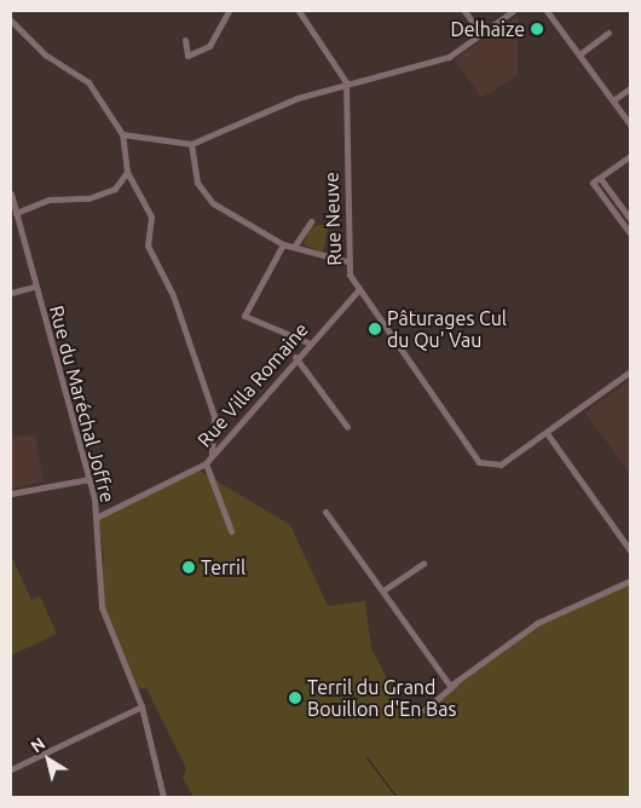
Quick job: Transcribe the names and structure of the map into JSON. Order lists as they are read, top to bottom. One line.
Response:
{"streets":{"street":["Rue Neuve","Rue Villa Romaine","Rue du Maréchal Joffre"]},"crossings":[["Rue Neuve","Rue Villa Romaine"],["Rue Villa Romaine","Rue du Maréchal Joffre"]],"places":["Delhaize","Pâturages Cul du Qu' Vau","Terril","Terril du Grand Bouillon d'En Bas"],"north":"top left"}
